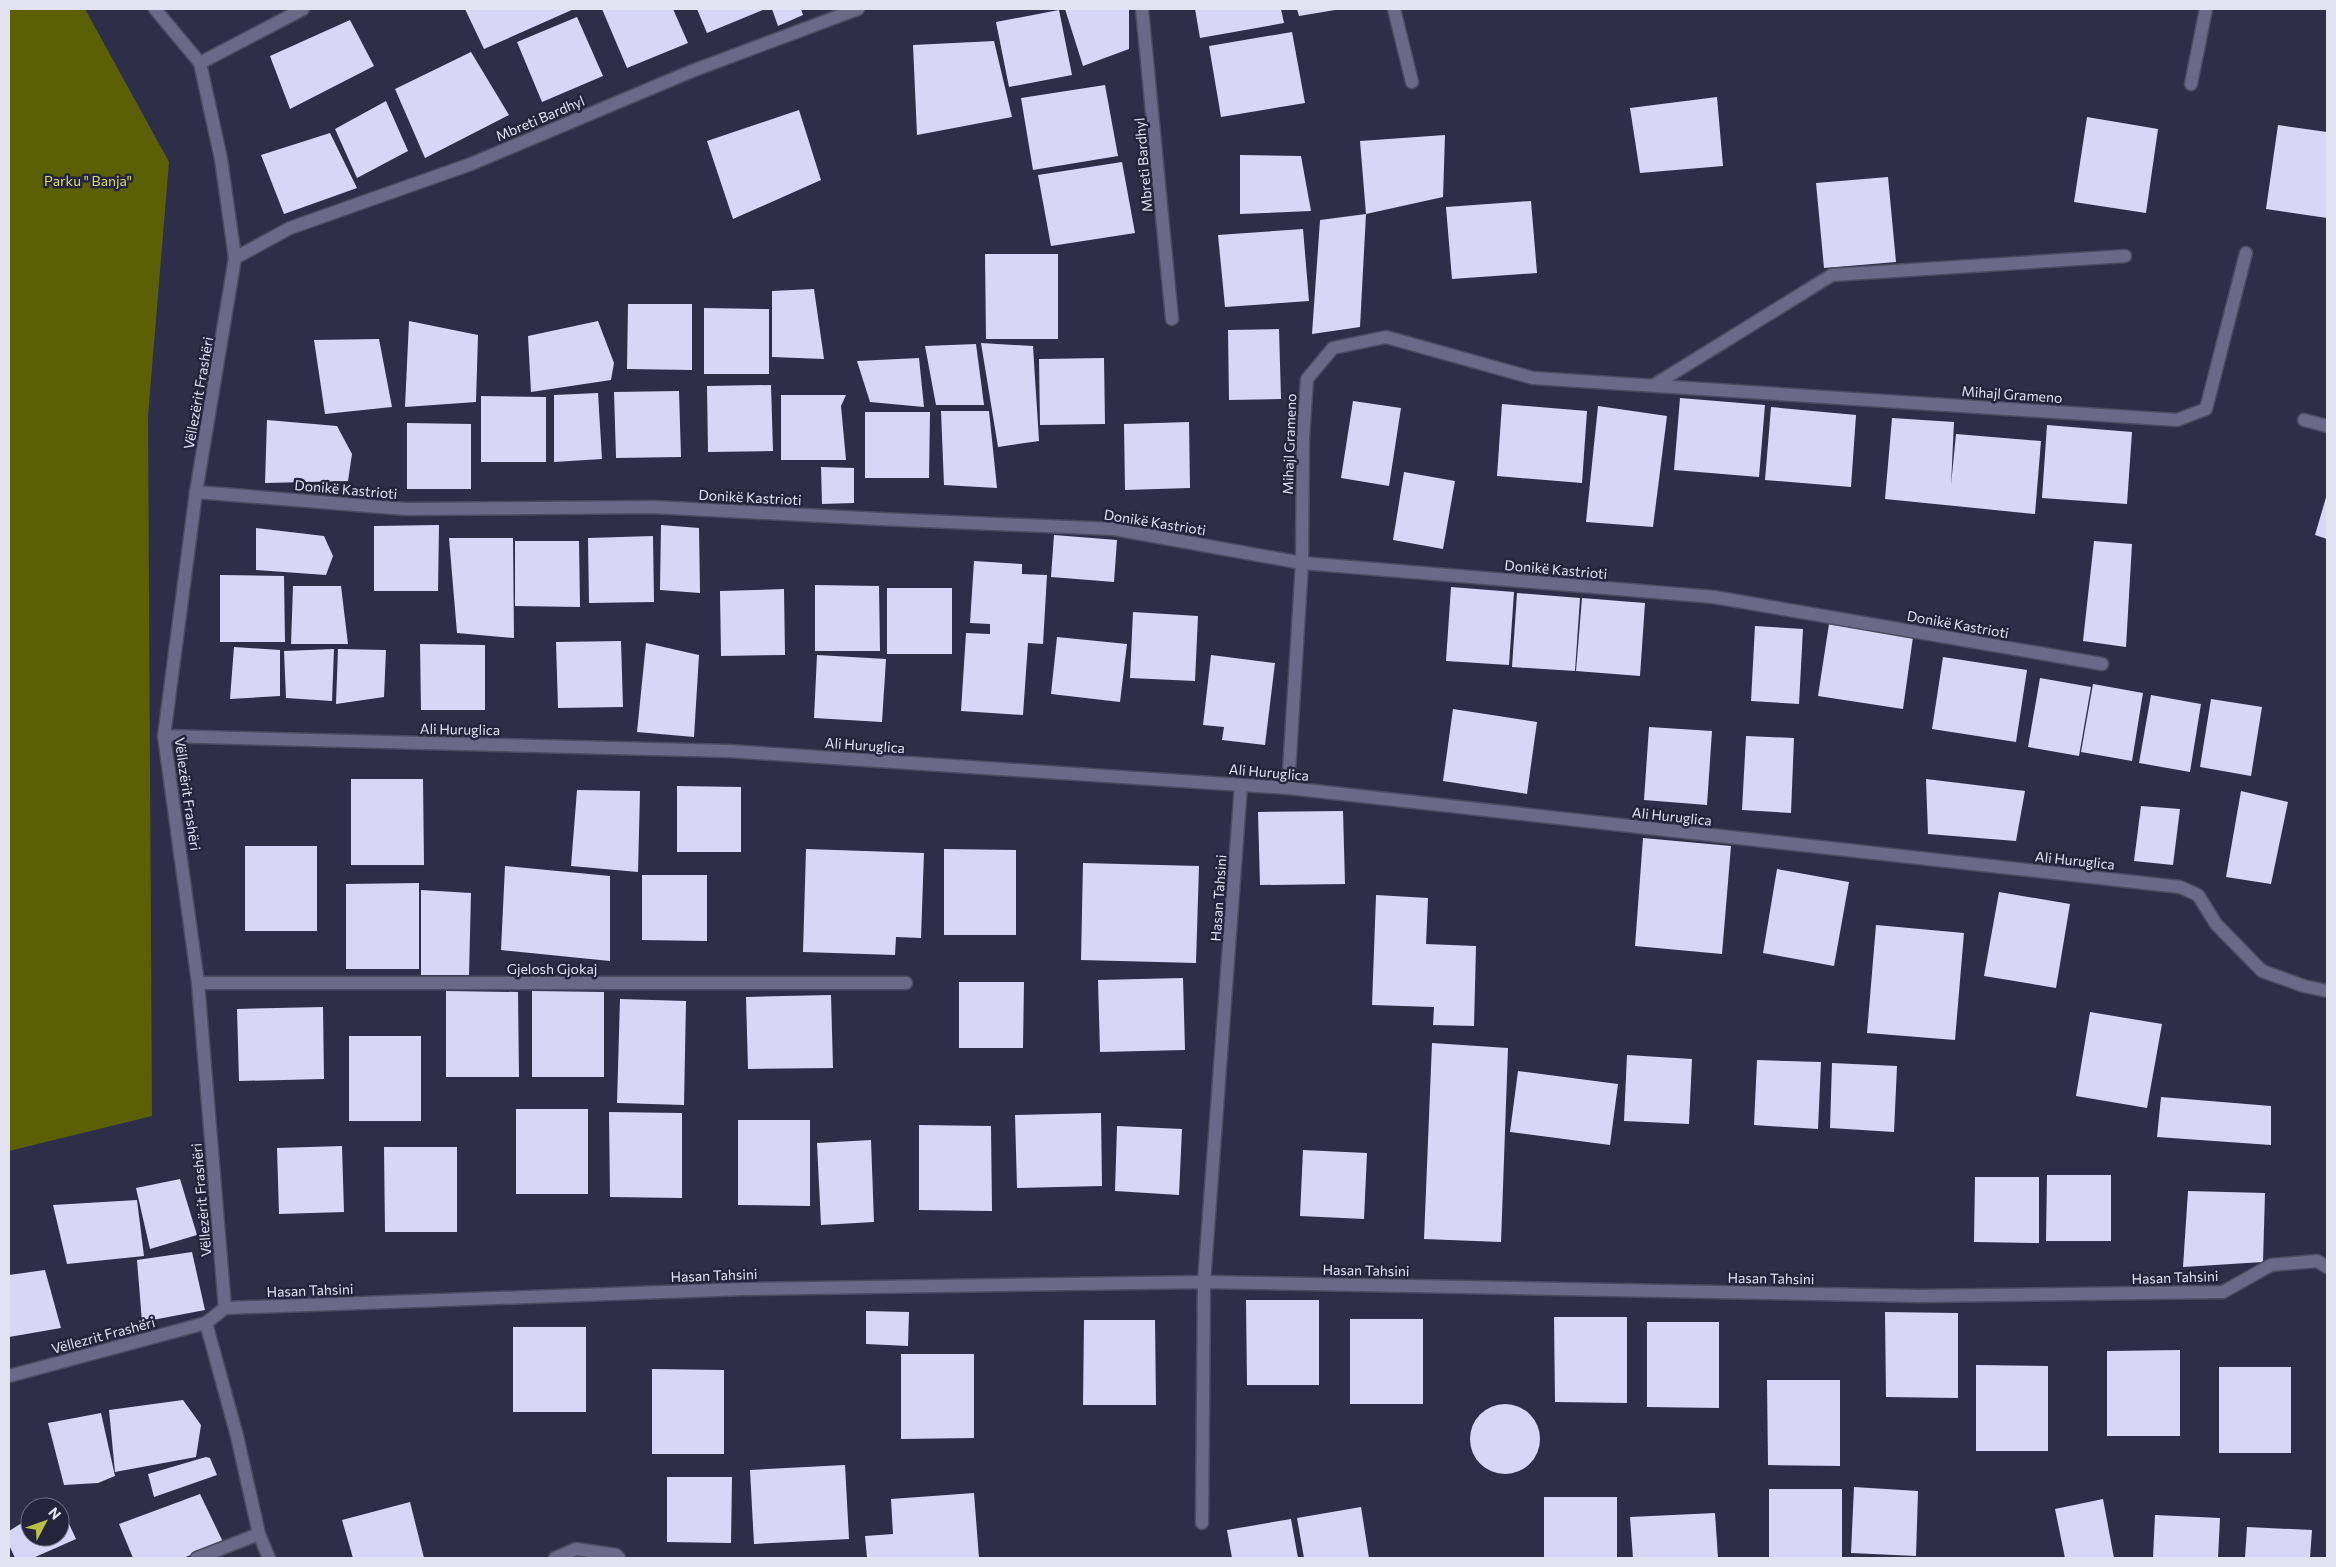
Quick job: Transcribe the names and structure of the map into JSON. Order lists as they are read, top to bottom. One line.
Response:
{"streets":{"street":["Mbreti Bardhyl","Vëllezërit Frashëri","Mihajl Grameno","Donikë Kastrioti","Ali Huruglica","Hasan Tahsini","Gjelosh Gjokaj","Vëllezrit Frashëri"]},"crossings":[["Mbreti Bardhyl","Vëllezërit Frashëri"],["Vëllezërit Frashëri","Donikë Kastrioti"],["Vëllezërit Frashëri","Ali Huruglica"],["Vëllezërit Frashëri","Hasan Tahsini"],["Vëllezërit Frashëri","Gjelosh Gjokaj"],["Mihajl Grameno","Donikë Kastrioti"],["Mihajl Grameno","Ali Huruglica"],["Ali Huruglica","Hasan Tahsini"]],"parks":["Parku \" Banja\""],"north":"top right"}
